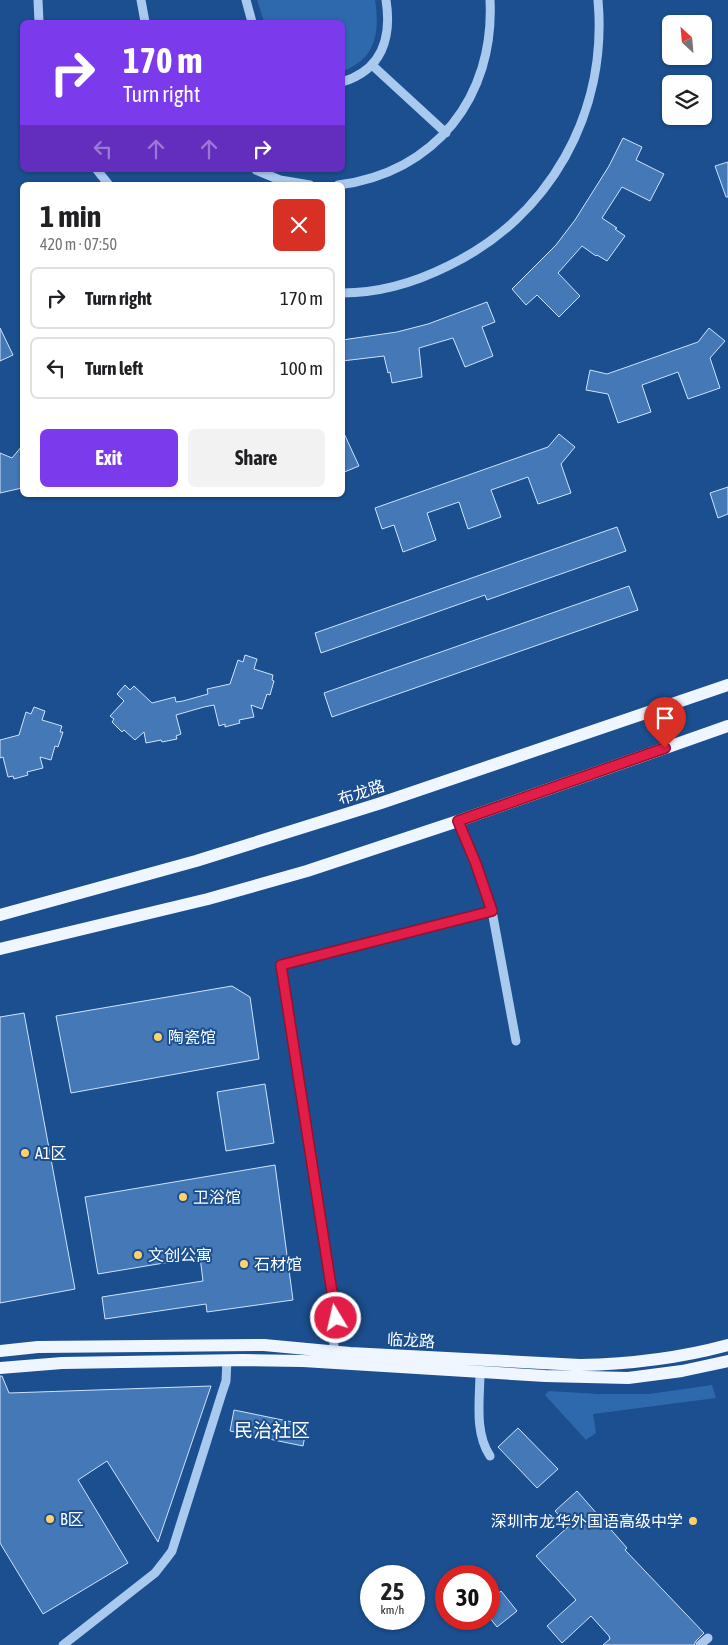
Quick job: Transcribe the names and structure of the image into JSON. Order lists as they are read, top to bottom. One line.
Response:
{"streets":{"main road":["布龙路","临龙路"]},"districts":["民治社区"],"places":["陶瓷馆","A1区","卫浴馆","文创公寓","石材馆","B区","深圳市龙华外国语高级中学"],"north":"top left","page":{"turn":["170 m","Turn right"],"heading":["1 min","420 m · 07:50"],"list":[{"name":"Turn right","value":"170 m"},{"name":"Turn left","value":"100 m"}],"buttons":["Exit","Share"],"speed":"25 km/h","limit":"30"}}
